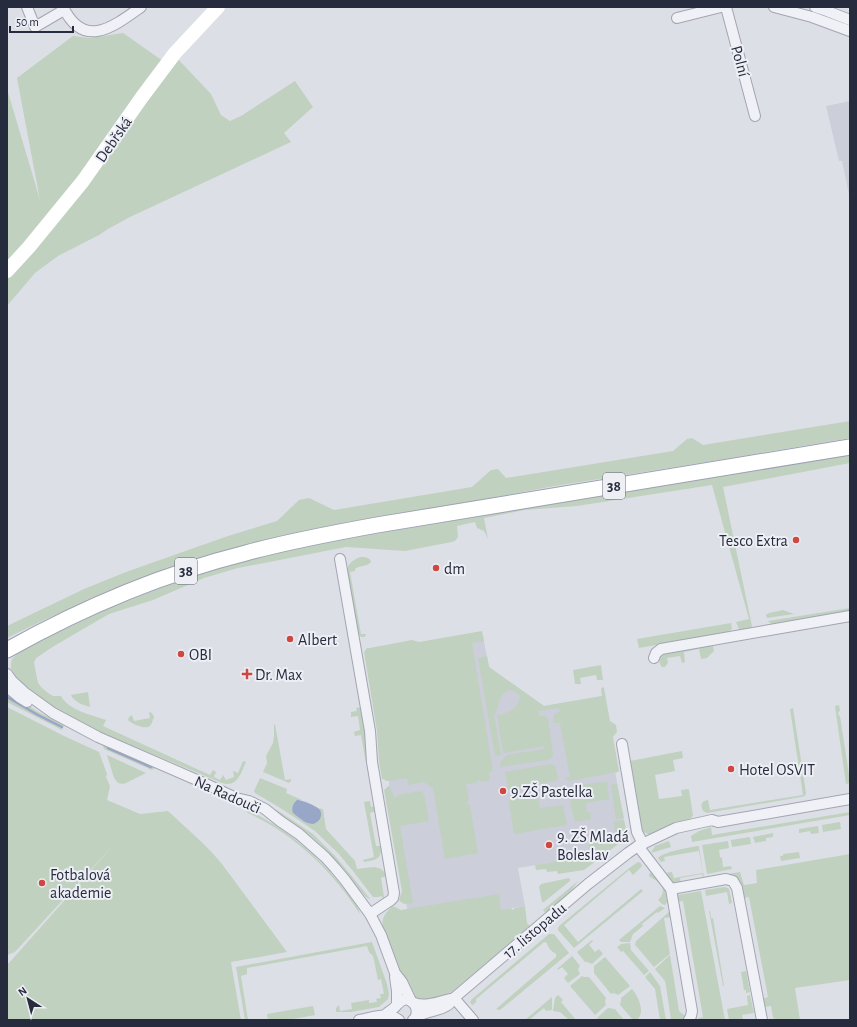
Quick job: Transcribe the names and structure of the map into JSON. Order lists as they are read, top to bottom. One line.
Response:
{"streets":{"main road":["Debřská","38"],"street":["Polní","Na Radouči","17. listopadu"]},"places":{"other":["Tesco Extra","dm","Albert","OBI","Hotel OSVIT","9.ZŠ Pastelka","9. ZŠ Mladá Boleslav","Fotbalová akademie"],"health":["Dr. Max"]},"scale_bar":"50 m","north":"top left"}
